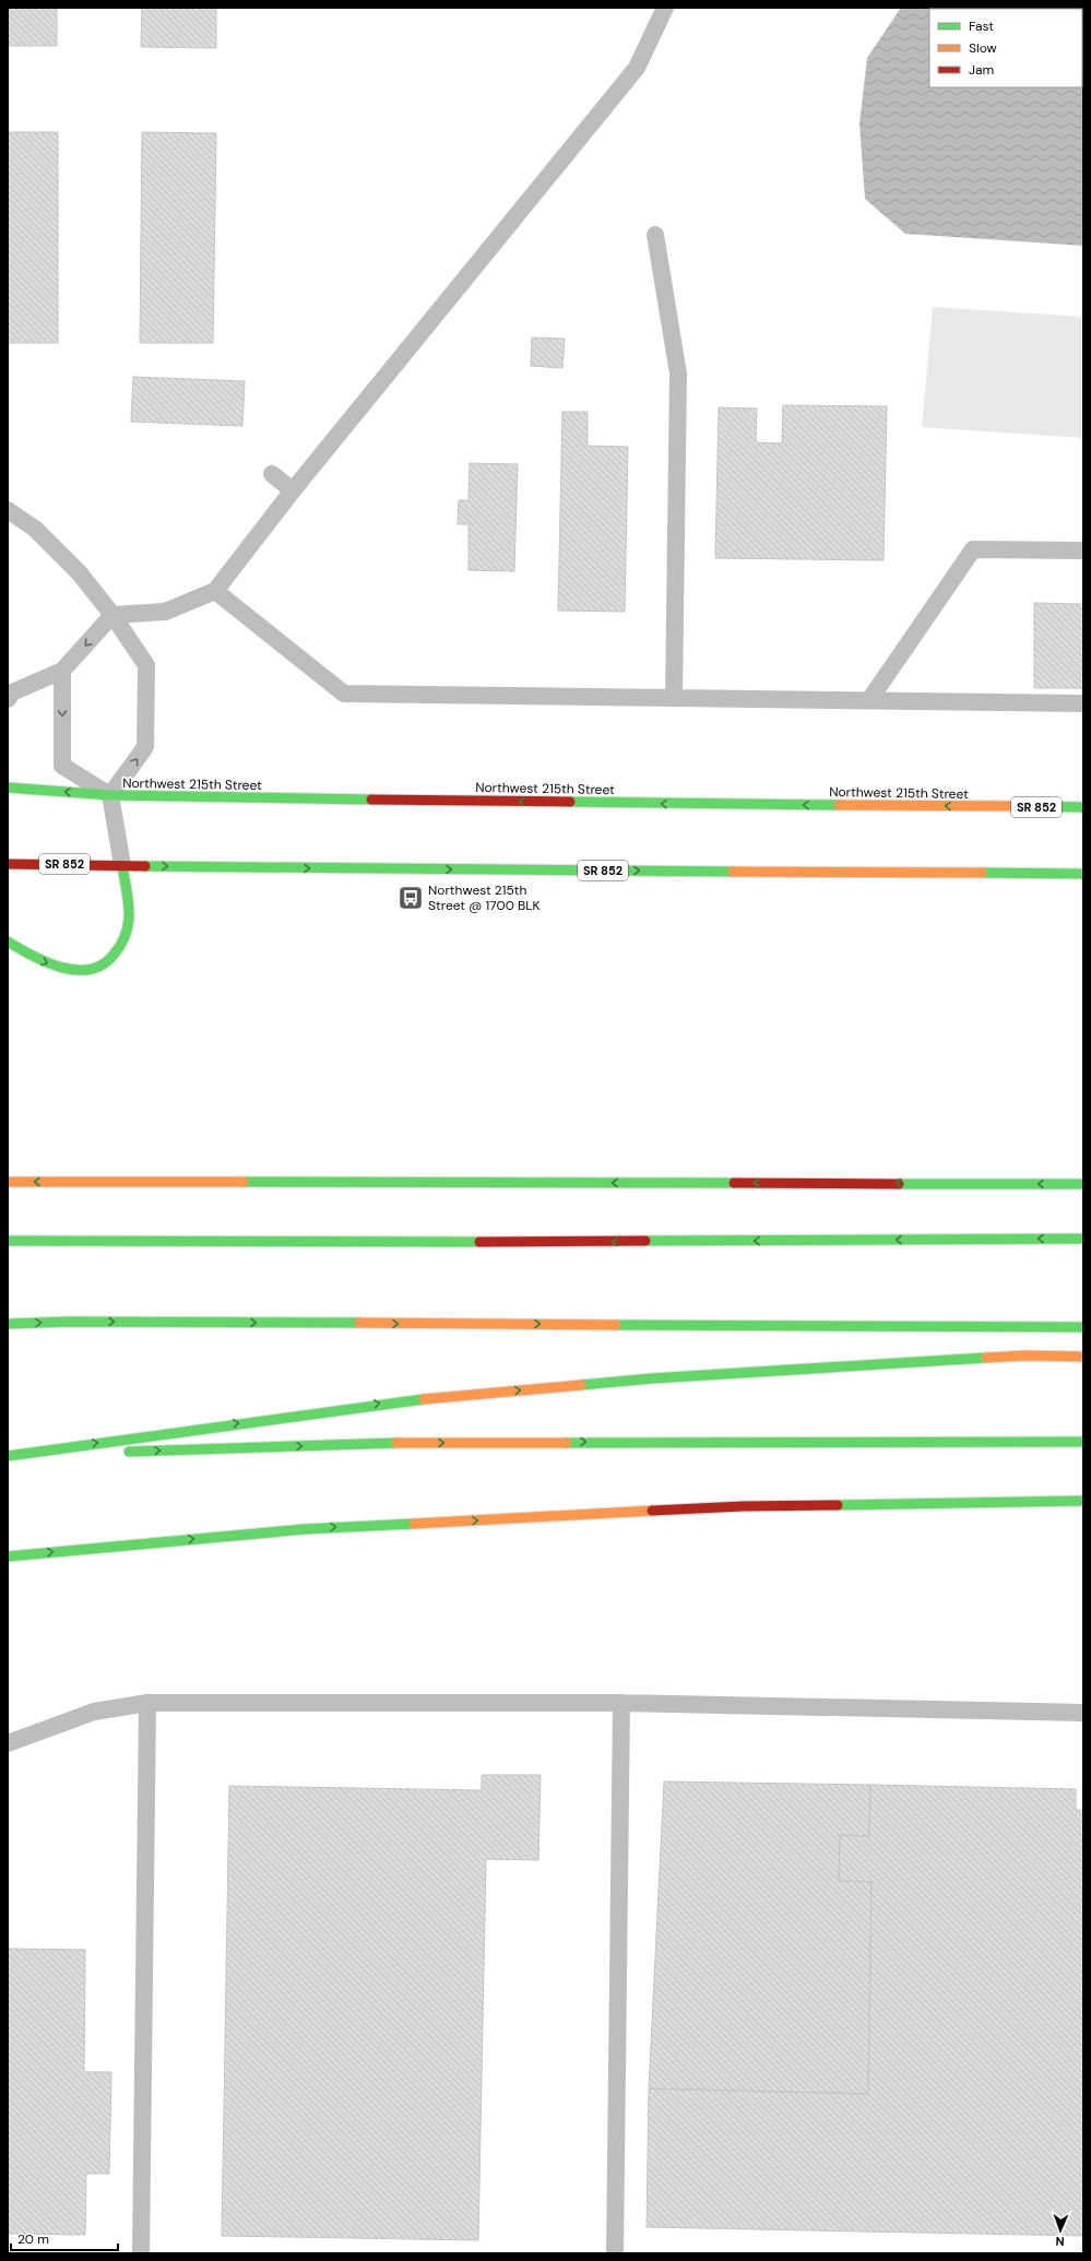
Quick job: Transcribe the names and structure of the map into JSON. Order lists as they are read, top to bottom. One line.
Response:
{"streets":{"main road":["Northwest 215th Street","SR 852"]},"places":{"bus stop":["Northwest 215th Street @ 1700 BLK"]},"legend":["Fast","Slow","Jam"],"scale_bar":"20 m","north":"bottom"}
